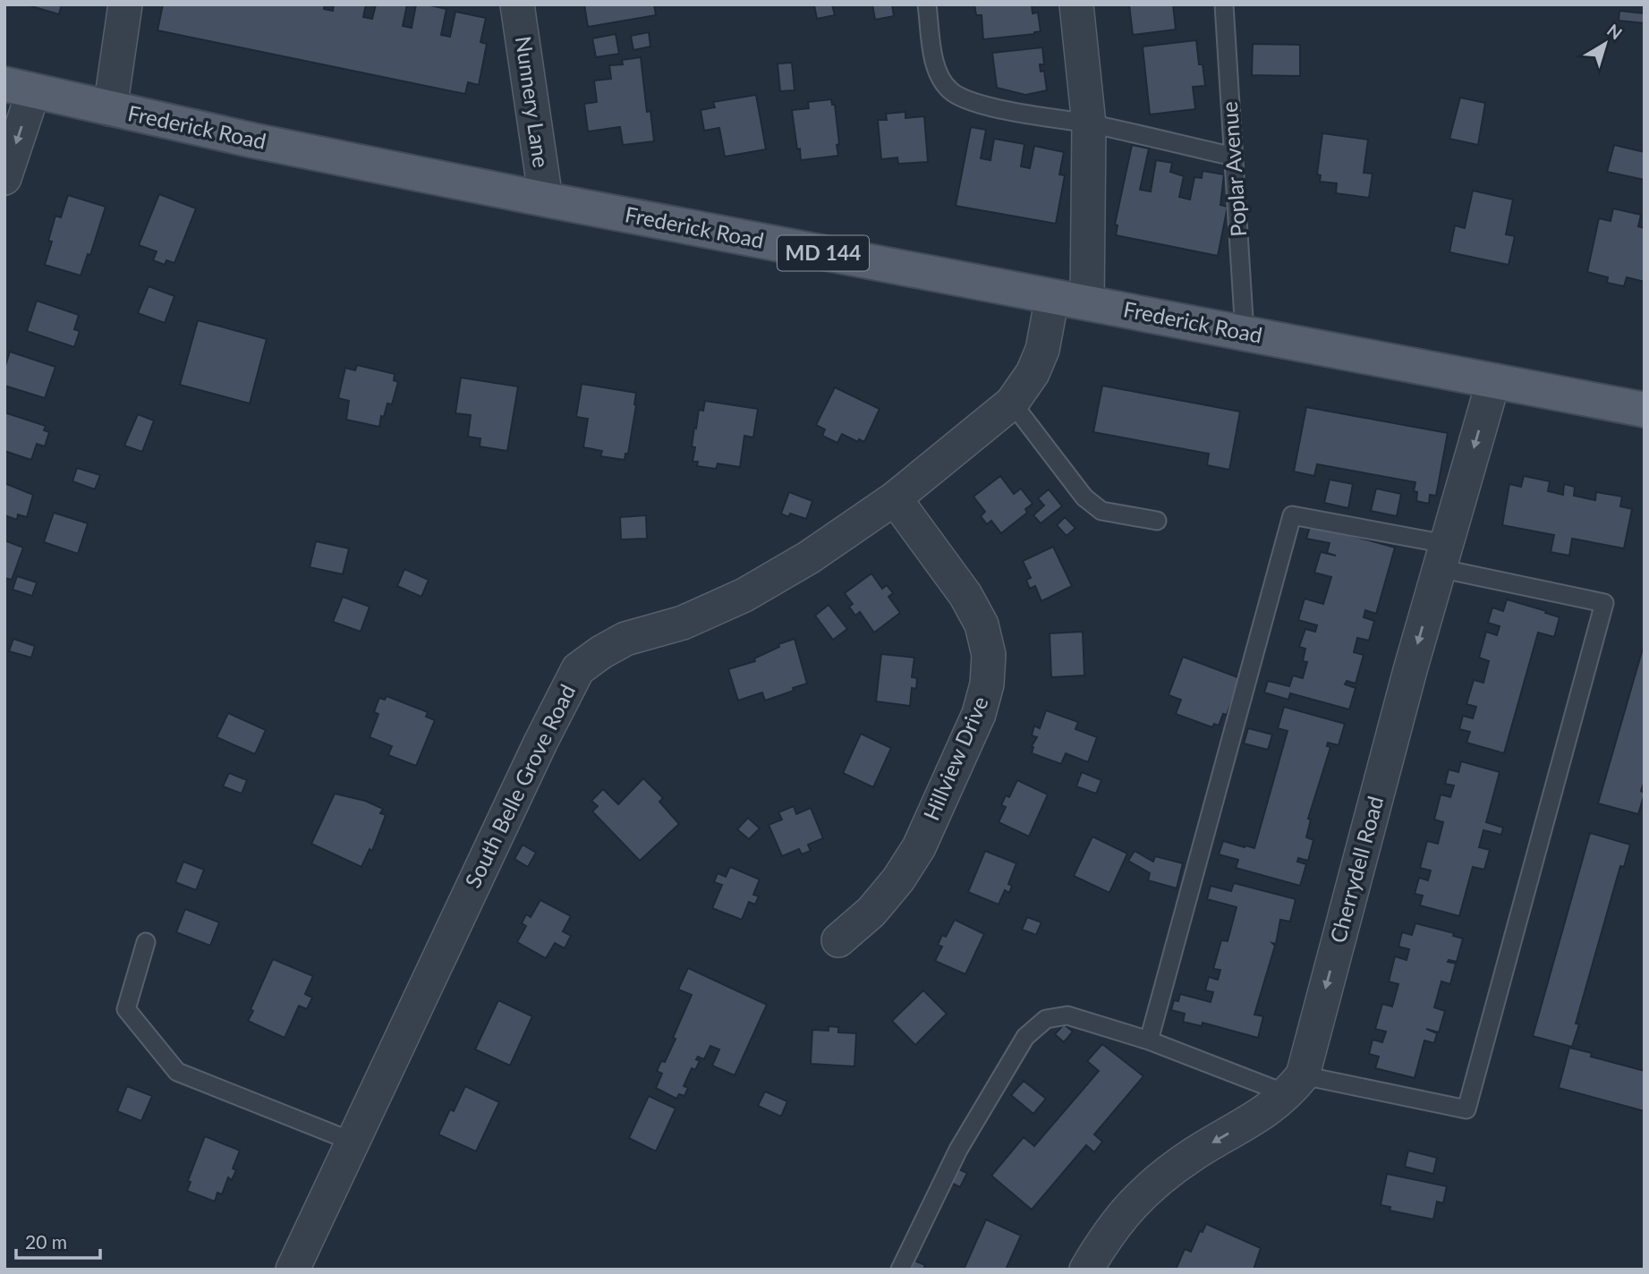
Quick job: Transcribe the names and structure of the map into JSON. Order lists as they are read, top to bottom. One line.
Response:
{"streets":{"main road":["Frederick Road","MD 144"],"street":["Nunnery Lane","Hillview Drive","South Belle Grove Road","Cherrydell Road"],"lane":["Poplar Avenue"]},"crossings":[["Nunnery Lane","Frederick Road"],["Frederick Road","Poplar Avenue"],["Frederick Road","South Belle Grove Road"],["Frederick Road","Cherrydell Road"],["Hillview Drive","South Belle Grove Road"]],"one_way":["Cherrydell Road"],"scale_bar":"20 m","north":"top right"}
